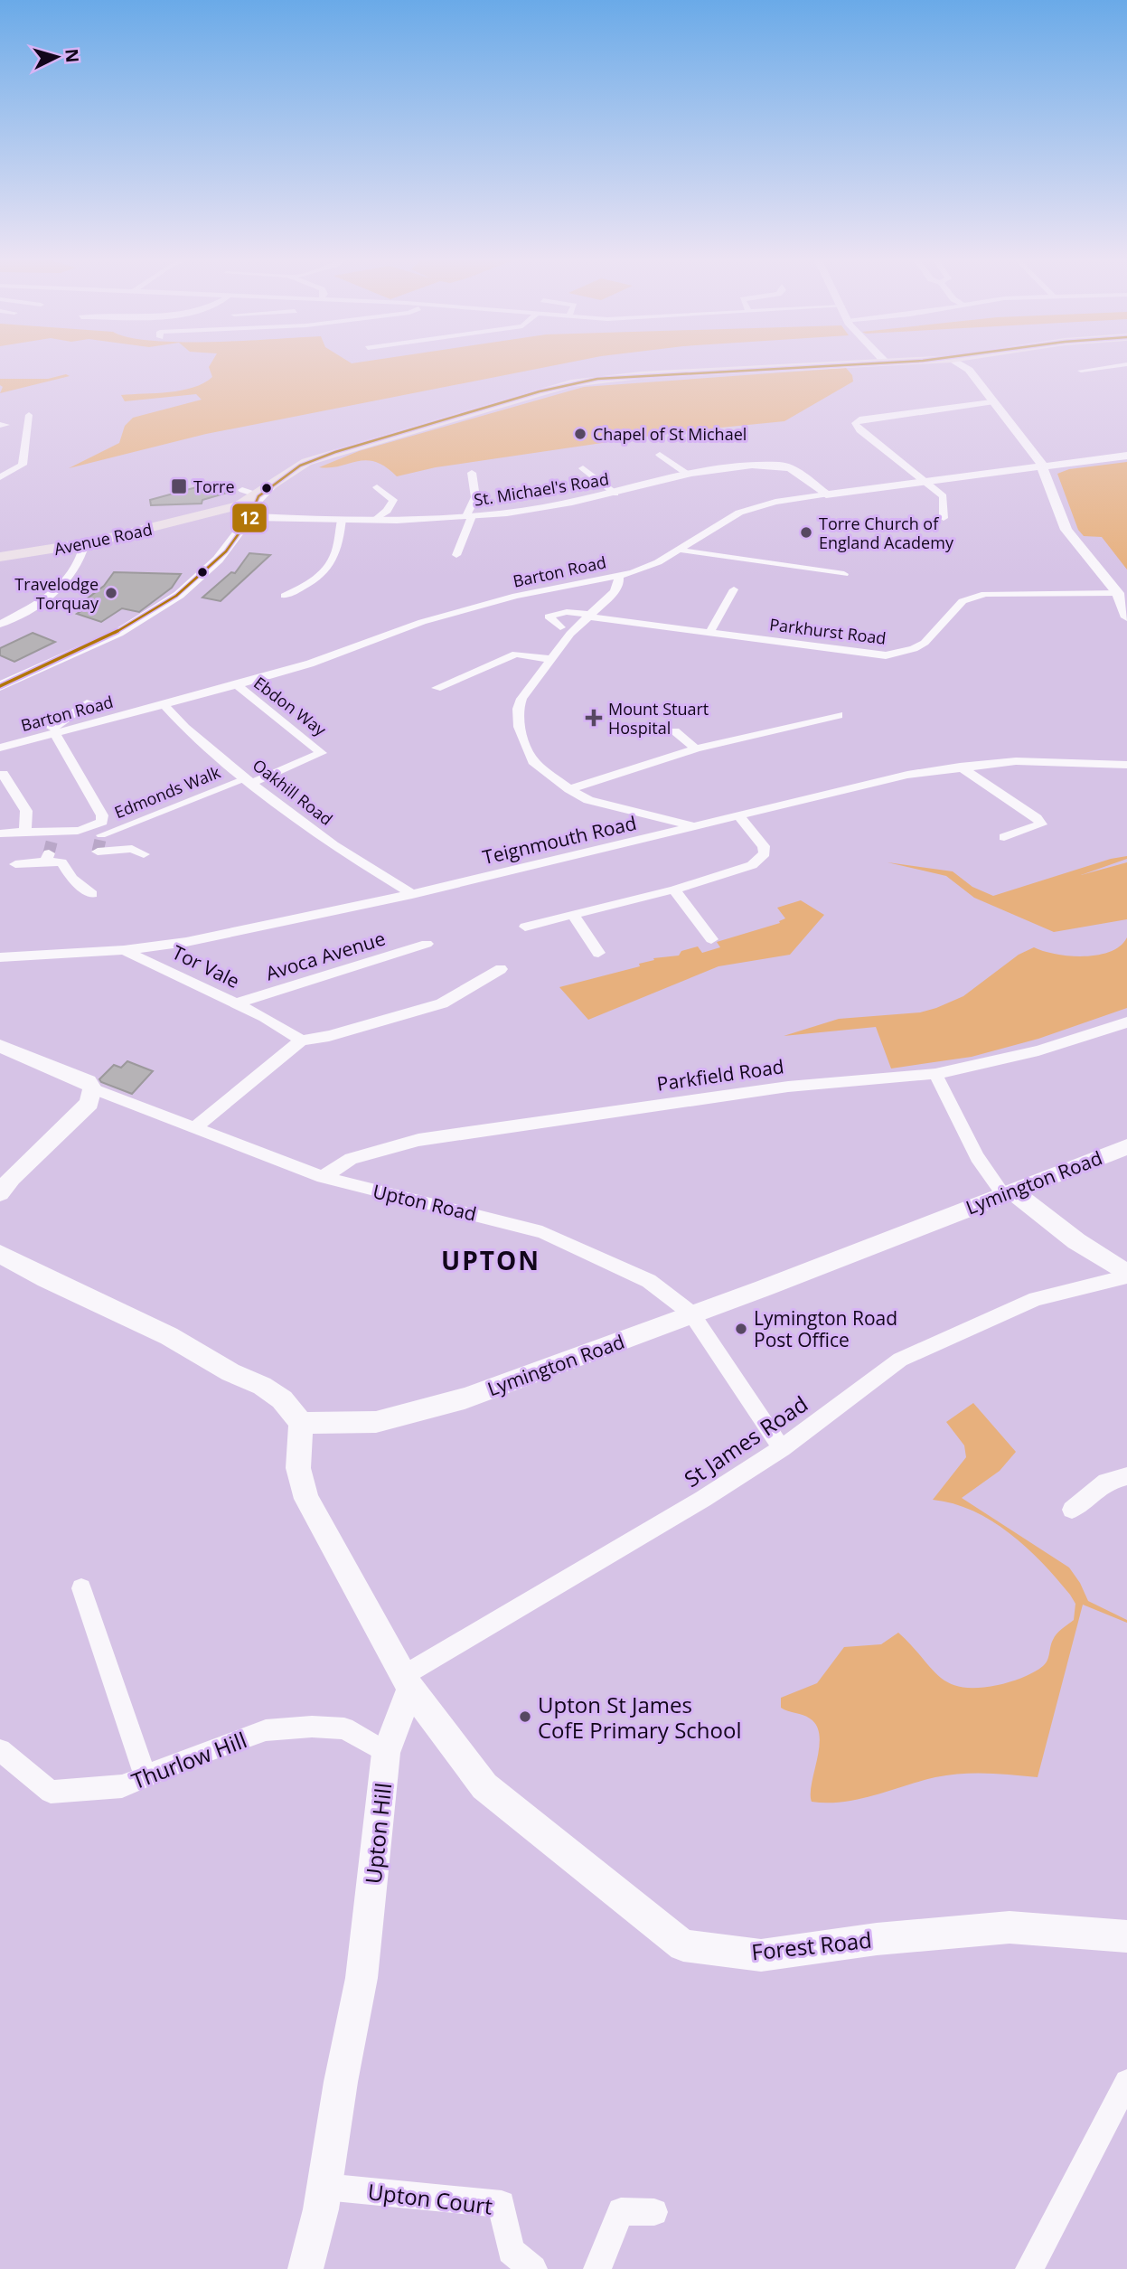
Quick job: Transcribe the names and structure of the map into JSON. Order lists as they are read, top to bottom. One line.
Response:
{"streets":{"main road":["Avenue Road"],"street":["St. Michael's Road","Barton Road","Parkhurst Road","Ebdon Way","Edmonds Walk","Oakhill Road","Teignmouth Road","Avoca Avenue","Tor Vale","Parkfield Road","Lymington Road","Upton Road","St James Road","Thurlow Hill","Upton Hill","Forest Road","Upton Court"]},"crossings":[["St. Michael's Road","Avenue Road"],["St. Michael's Road","Barton Road"],["Barton Road","Ebdon Way"],["Barton Road","Oakhill Road"],["Ebdon Way","Edmonds Walk"],["Ebdon Way","Oakhill Road"],["Edmonds Walk","Oakhill Road"],["Oakhill Road","Teignmouth Road"],["Teignmouth Road","Tor Vale"],["Avoca Avenue","Tor Vale"],["Parkfield Road","Upton Road"],["Lymington Road","Upton Road"],["Upton Road","St James Road"],["St James Road","Upton Hill"],["St James Road","Forest Road"],["Thurlow Hill","Upton Hill"],["Upton Hill","Forest Road"],["Upton Hill","Upton Court"]],"districts":["UPTON"],"places":{"other":["Chapel of St Michael","Torre Church of England Academy","Travelodge Torquay","Lymington Road Post Office","Upton St James CofE Primary School"],"transit":["Torre"],"health":["Mount Stuart Hospital"]},"lines":["transit line 12"],"north":"right"}
